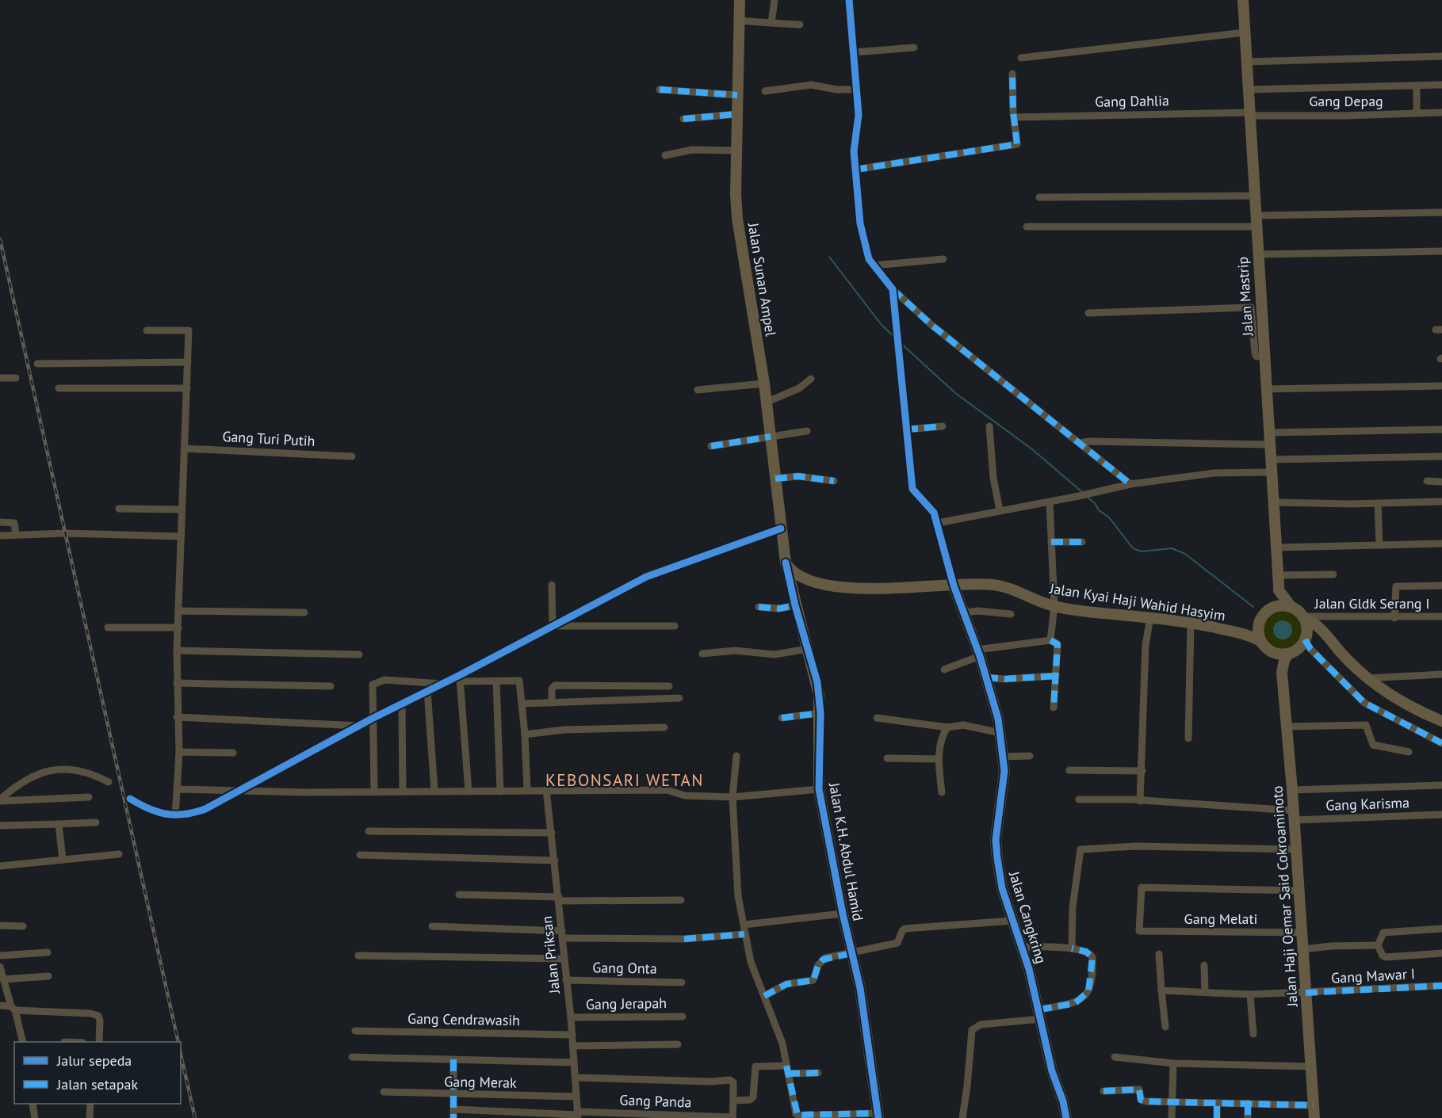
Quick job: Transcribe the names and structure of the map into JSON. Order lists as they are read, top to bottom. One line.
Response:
{"streets":{"main road":["Jalan Sunan Ampel","Jalan Mastrip","Jalan Kyai Haji Wahid Hasyim","Jalan K.H. Abdul Hamid","Jalan Haji Oemar Said Cokroaminoto","Jalan Cangkring"],"street":["Gang Dahlia","Gang Depag","Gang Turi Putih","Jalan Gldk Serang I","Gang Karisma","Gang Melati","Jalan Priksan","Gang Onta","Gang Mawar I","Gang Jerapah","Gang Cendrawasih","Gang Merak","Gang Panda"]},"crossings":[["Gang Dahlia","Gang Depag"],["Gang Dahlia","Jalan Mastrip"],["Gang Depag","Jalan Mastrip"],["Jalan Sunan Ampel","Jalan K.H. Abdul Hamid"],["Jalan Mastrip","Jalan Kyai Haji Wahid Hasyim"],["Jalan Kyai Haji Wahid Hasyim","Jalan Cangkring"],["Gang Karisma","Jalan Haji Oemar Said Cokroaminoto"],["Jalan Haji Oemar Said Cokroaminoto","Gang Melati"],["Jalan Haji Oemar Said Cokroaminoto","Gang Mawar I"],["Jalan Priksan","Gang Onta"],["Jalan Priksan","Gang Jerapah"],["Jalan Priksan","Gang Cendrawasih"],["Jalan Priksan","Gang Merak"],["Jalan Priksan","Gang Panda"]],"districts":["KEBONSARI WETAN"],"legend":["Jalur sepeda","Jalan setapak"]}
